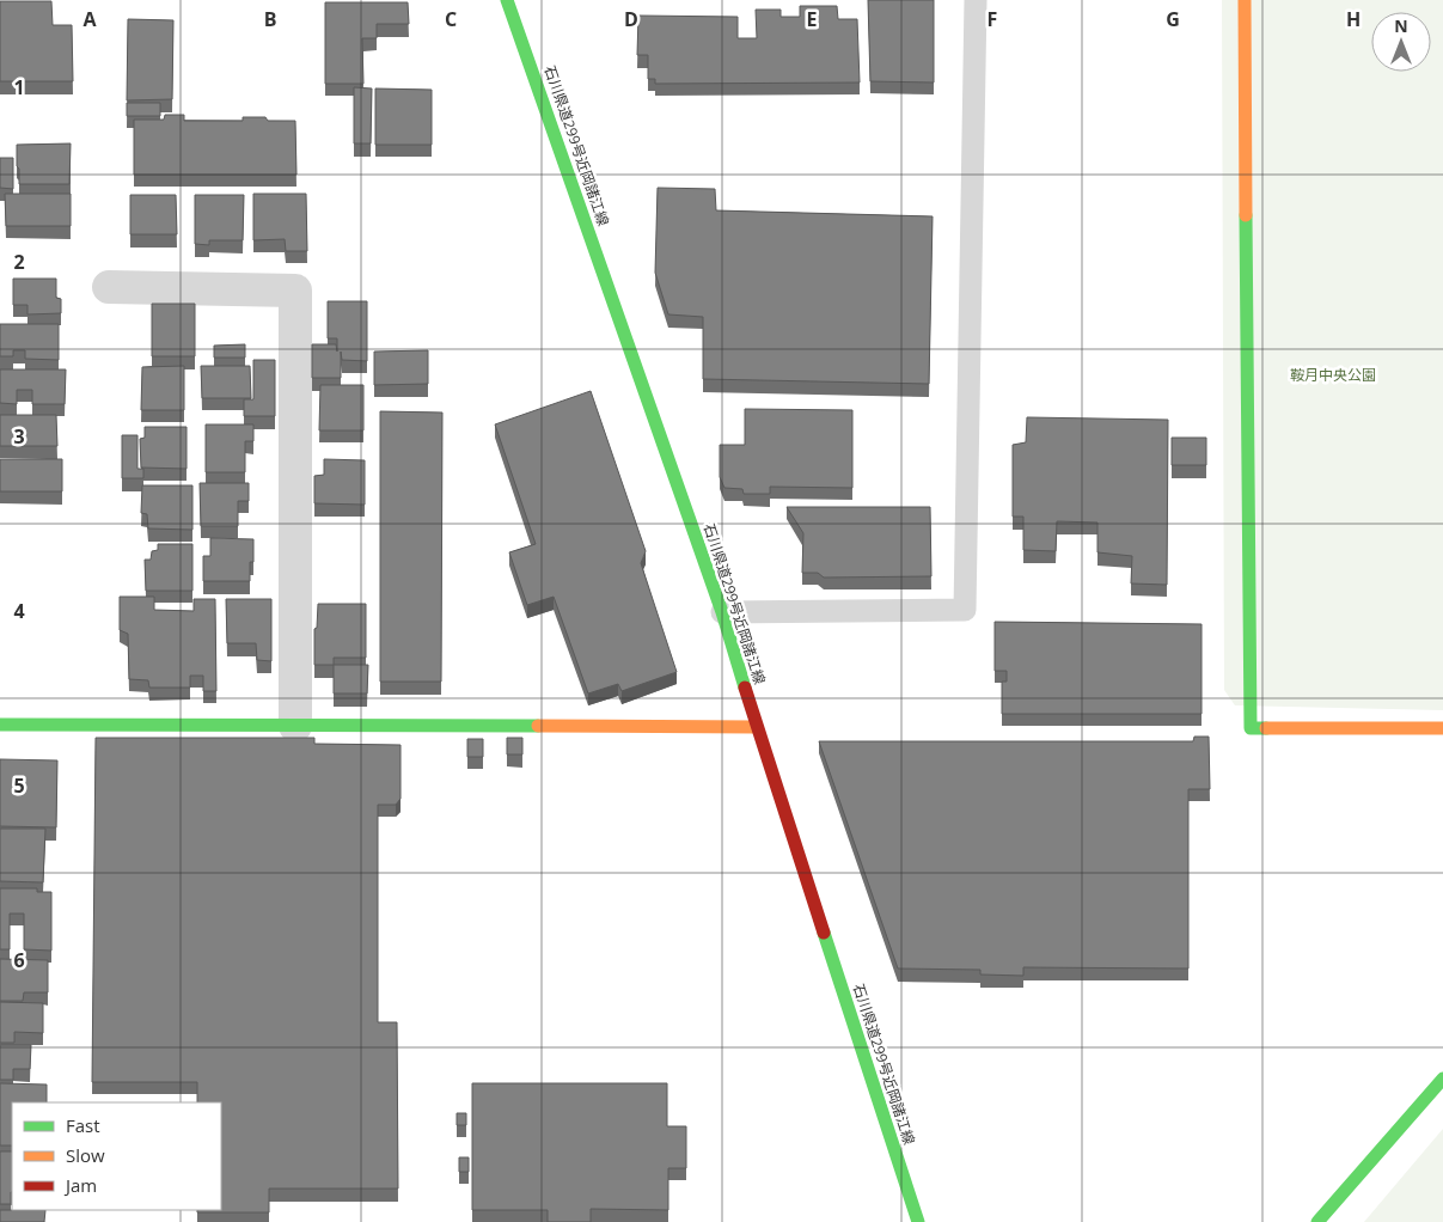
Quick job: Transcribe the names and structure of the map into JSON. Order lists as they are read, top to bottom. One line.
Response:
{"streets":{"street":["石川県道299号近岡諸江線"]},"parks":["鞍月中央公園"],"legend":["Fast","Slow","Jam"],"north":"top","grid":{"columns":["A","B","C","D","E","F","G","H"],"rows":["1","2","3","4","5","6"]}}
